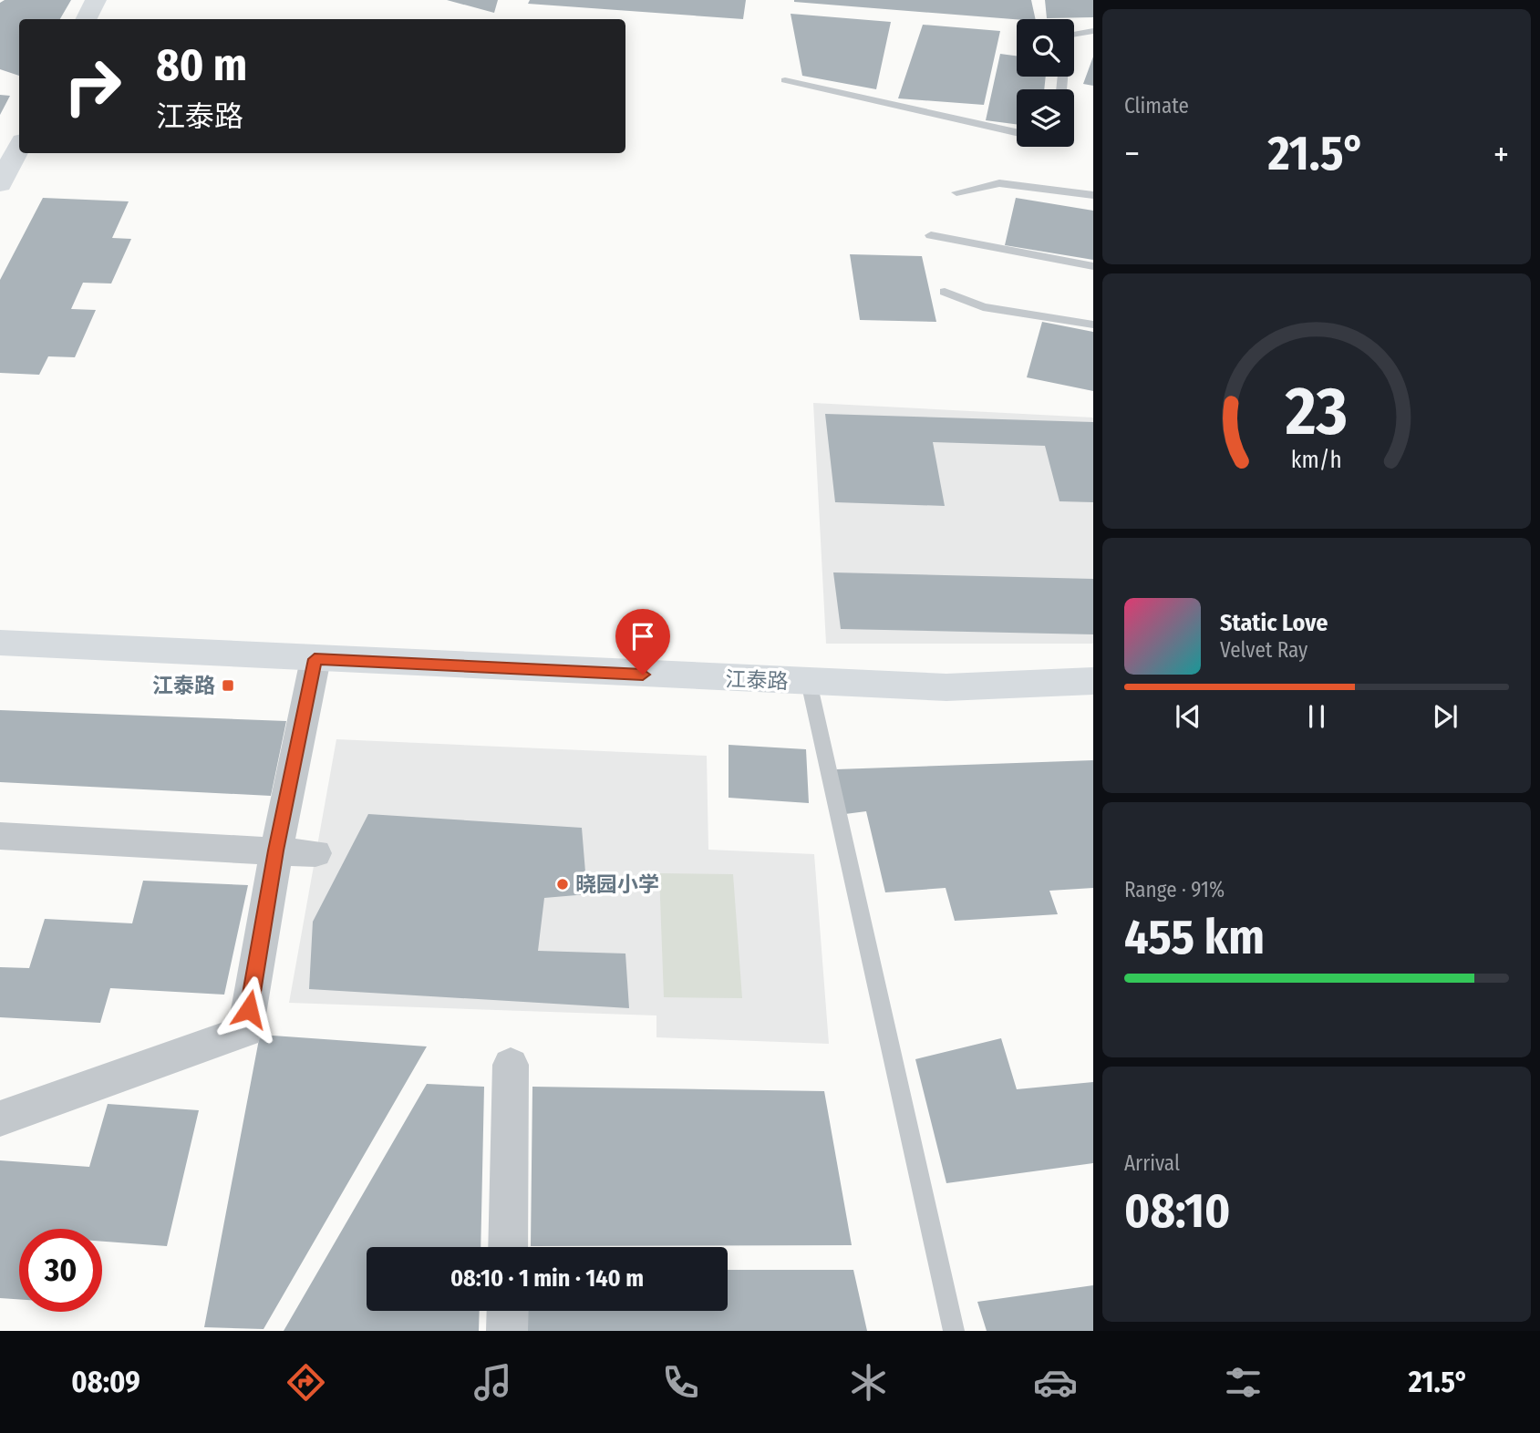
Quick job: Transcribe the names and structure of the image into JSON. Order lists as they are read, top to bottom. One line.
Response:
{"streets":{"street":["江泰路"]},"places":{"transit":["江泰路"],"other":["晓园小学"]},"page":{"tile":["Climate",["Range · 91%","455 km"],["Arrival","08:10"]],"turn":["80 m","江泰路"],"heat":["−","21.5°","+"],"song":["Static Love","Velvet Ray"],"limit":"30","trip":"08:10 · 1 min · 140 m","tabs":["08:09","21.5°"],"gauge":["23","km/h"]}}
